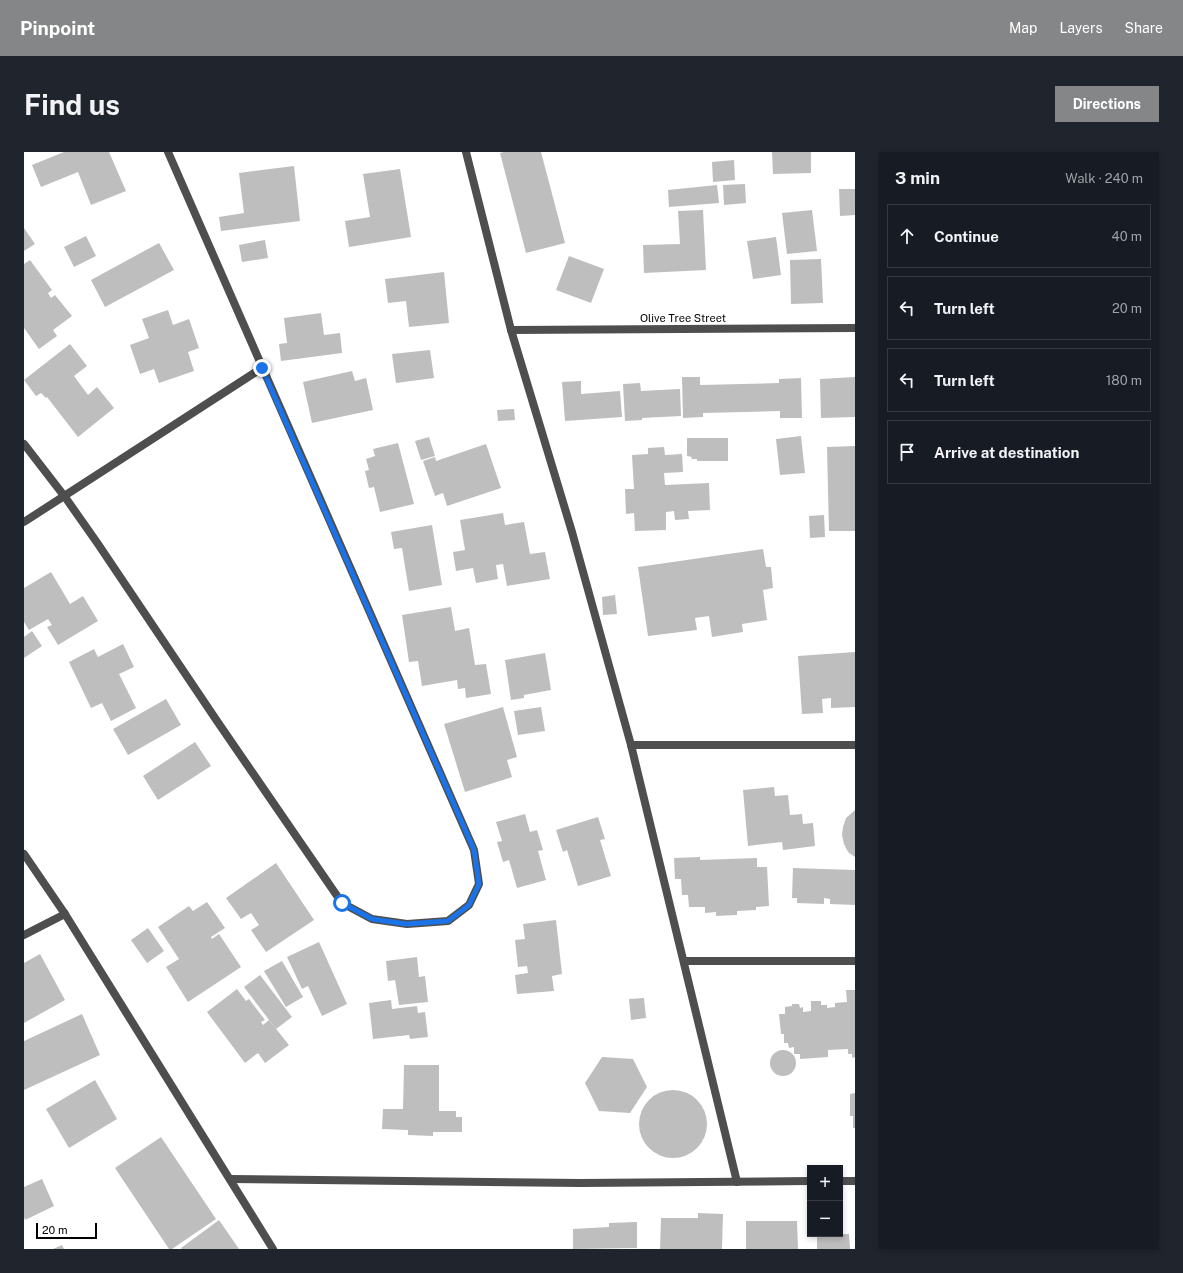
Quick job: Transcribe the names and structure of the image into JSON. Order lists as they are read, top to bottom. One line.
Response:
{"streets":{"street":["Olive Tree Street"]},"scale_bar":"20 m","page":{"header":"Pinpoint","nav":["Map","Layers","Share"],"buttons":"Directions","title":"Find us","heading":["3 min","Walk · 240 m"],"list":[["Continue","40 m"],["Turn left","20 m"],["Turn left","180 m"],"Arrive at destination"],"map_buttons":["+","−"],"scale":"20 m"}}
